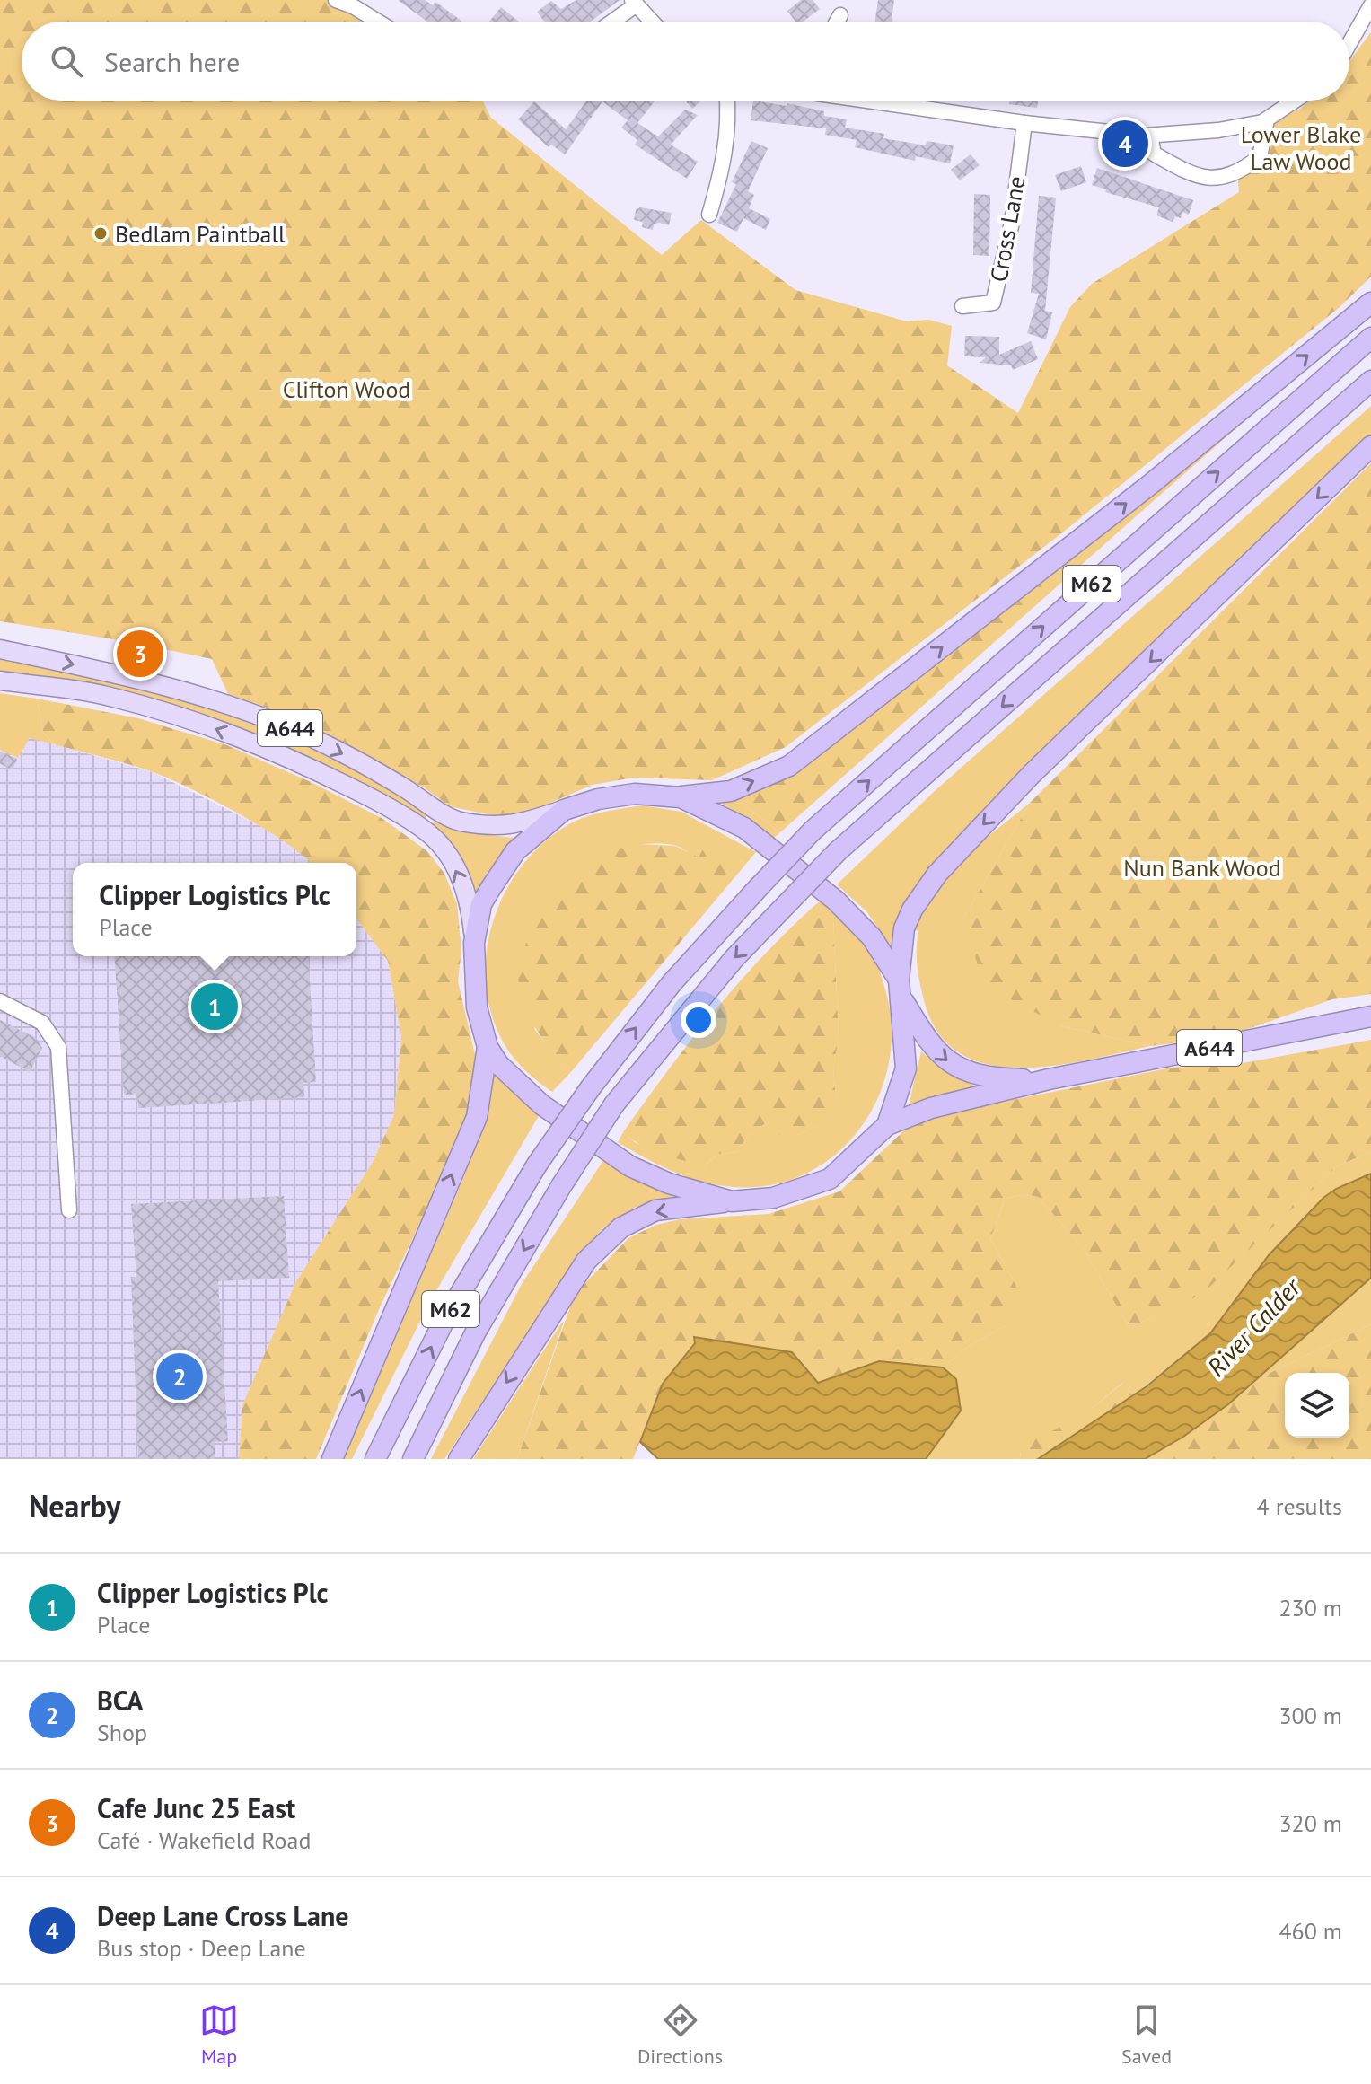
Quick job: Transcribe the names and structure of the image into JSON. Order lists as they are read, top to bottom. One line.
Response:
{"streets":{"highway":["M62","A644"],"street":["Cross Lane"]},"water":["River Calder"],"parks":["Lower Blake Law Wood","Clifton Wood","Nun Bank Wood"],"places":["Bedlam Paintball"],"page":{"search":"Search here","pins":["4","3","1","2"],"popup":["Clipper Logistics Plc","Place"],"heading":["Nearby","4 results"],"list":[{"mark":"1","name":"Clipper Logistics Plc","note":"Place","value":"230 m"},{"mark":"2","name":"BCA","note":"Shop","value":"300 m"},{"mark":"3","name":"Cafe Junc 25 East","note":"Café · Wakefield Road","value":"320 m"},{"mark":"4","name":"Deep Lane Cross Lane","note":"Bus stop · Deep Lane","value":"460 m"}],"nav":["Map","Directions","Saved"]}}
